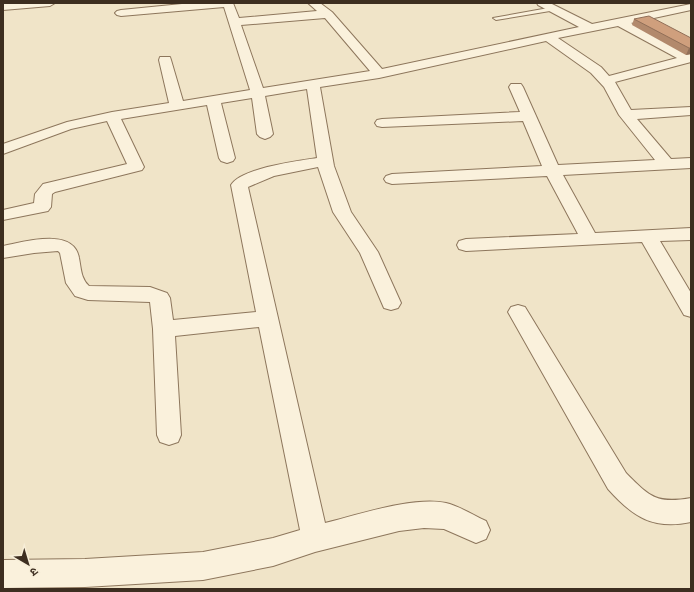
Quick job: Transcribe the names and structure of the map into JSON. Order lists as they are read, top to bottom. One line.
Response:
{"north":"bottom right"}
